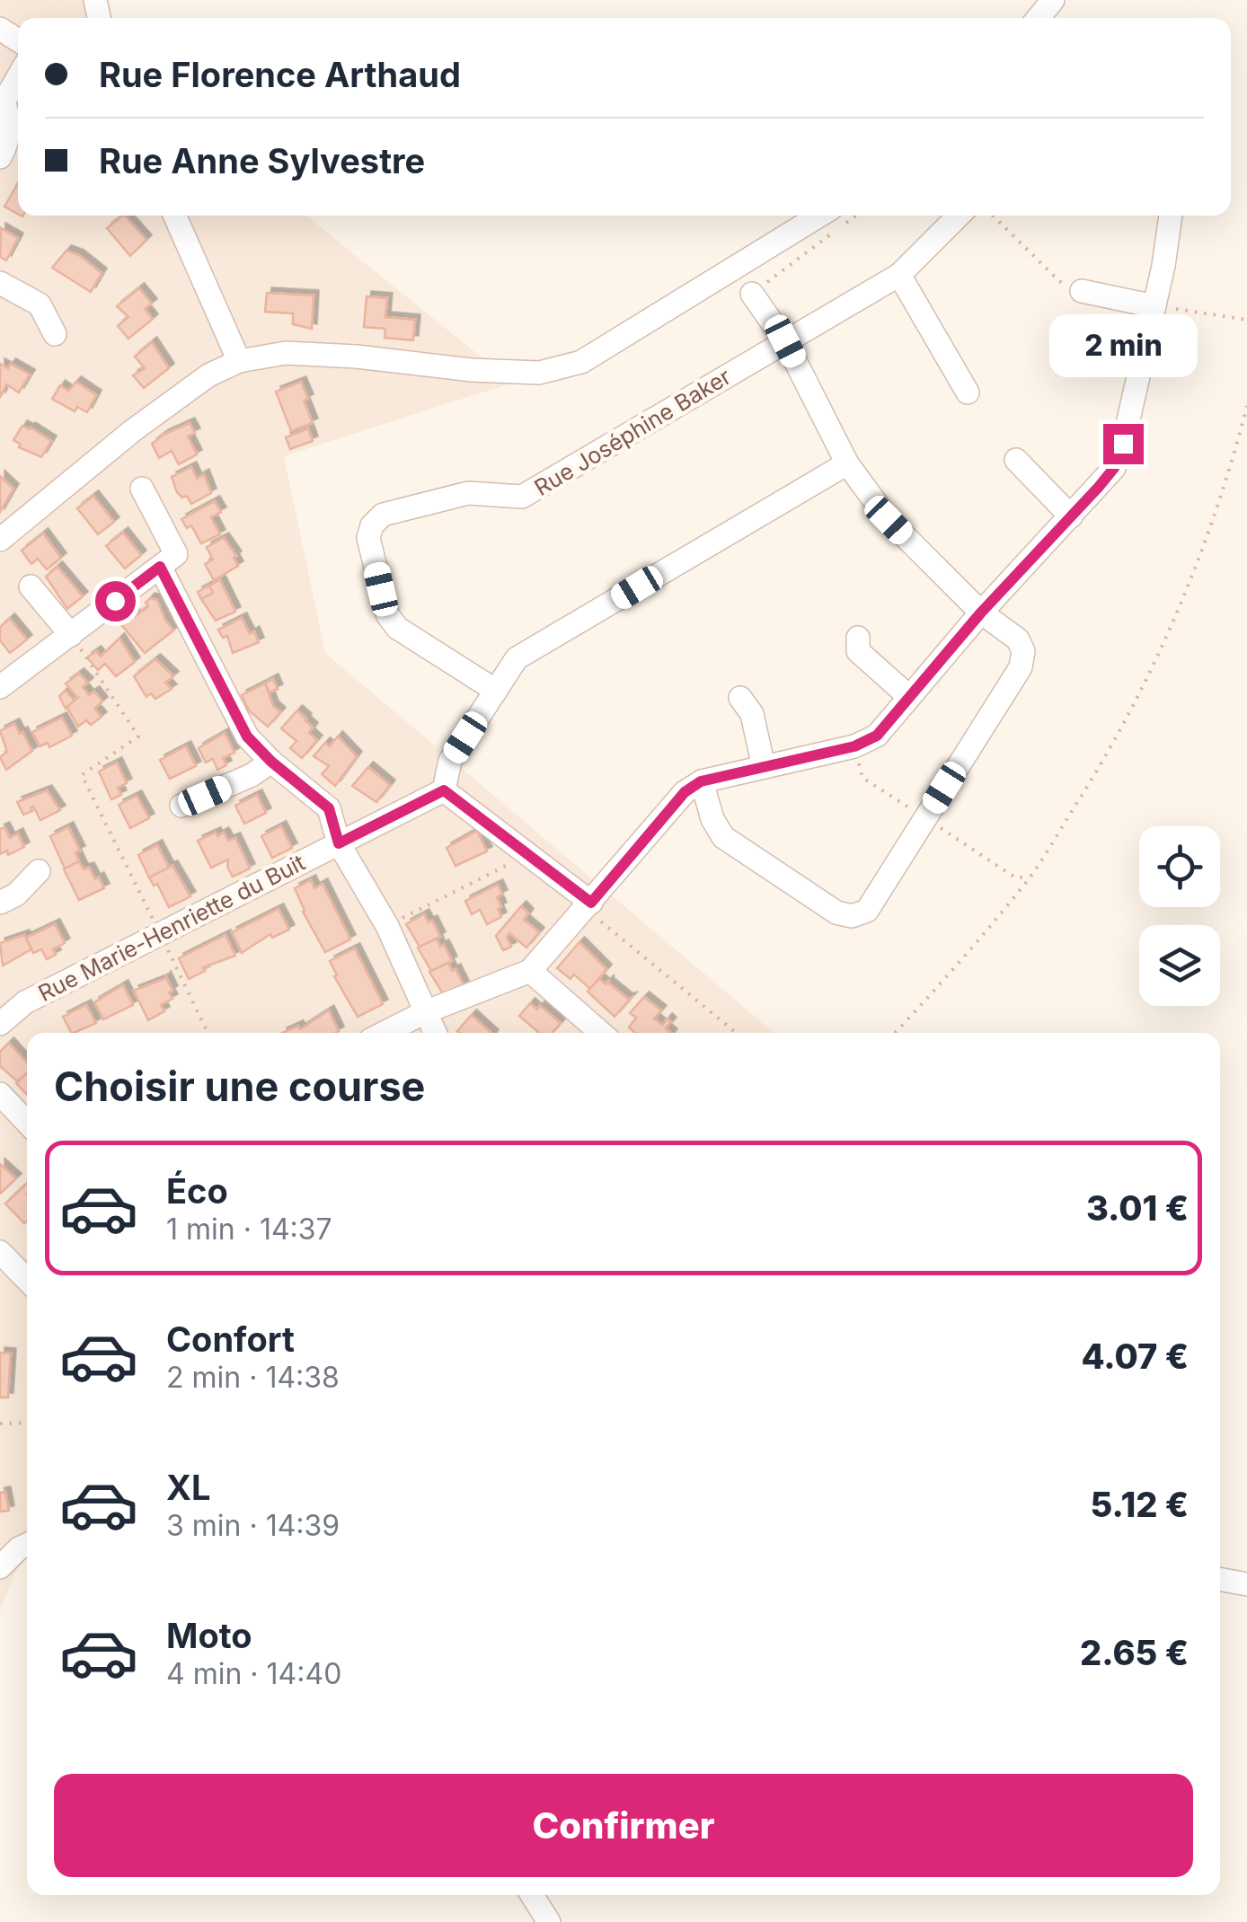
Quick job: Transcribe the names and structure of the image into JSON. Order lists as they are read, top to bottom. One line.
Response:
{"streets":{"street":["Rue Joséphine Baker","Rue Marie-Henriette du Buit"]},"page":{"banner":["Rue Florence Arthaud","Rue Anne Sylvestre"],"bubble":"2 min","heading":"Choisir une course","list":[{"name":"Éco","note":"1 min · 14:37","value":"3.01 €"},{"name":"Confort","note":"2 min · 14:38","value":"4.07 €"},{"name":"XL","note":"3 min · 14:39","value":"5.12 €"},{"name":"Moto","note":"4 min · 14:40","value":"2.65 €"}],"buttons":"Confirmer"}}
